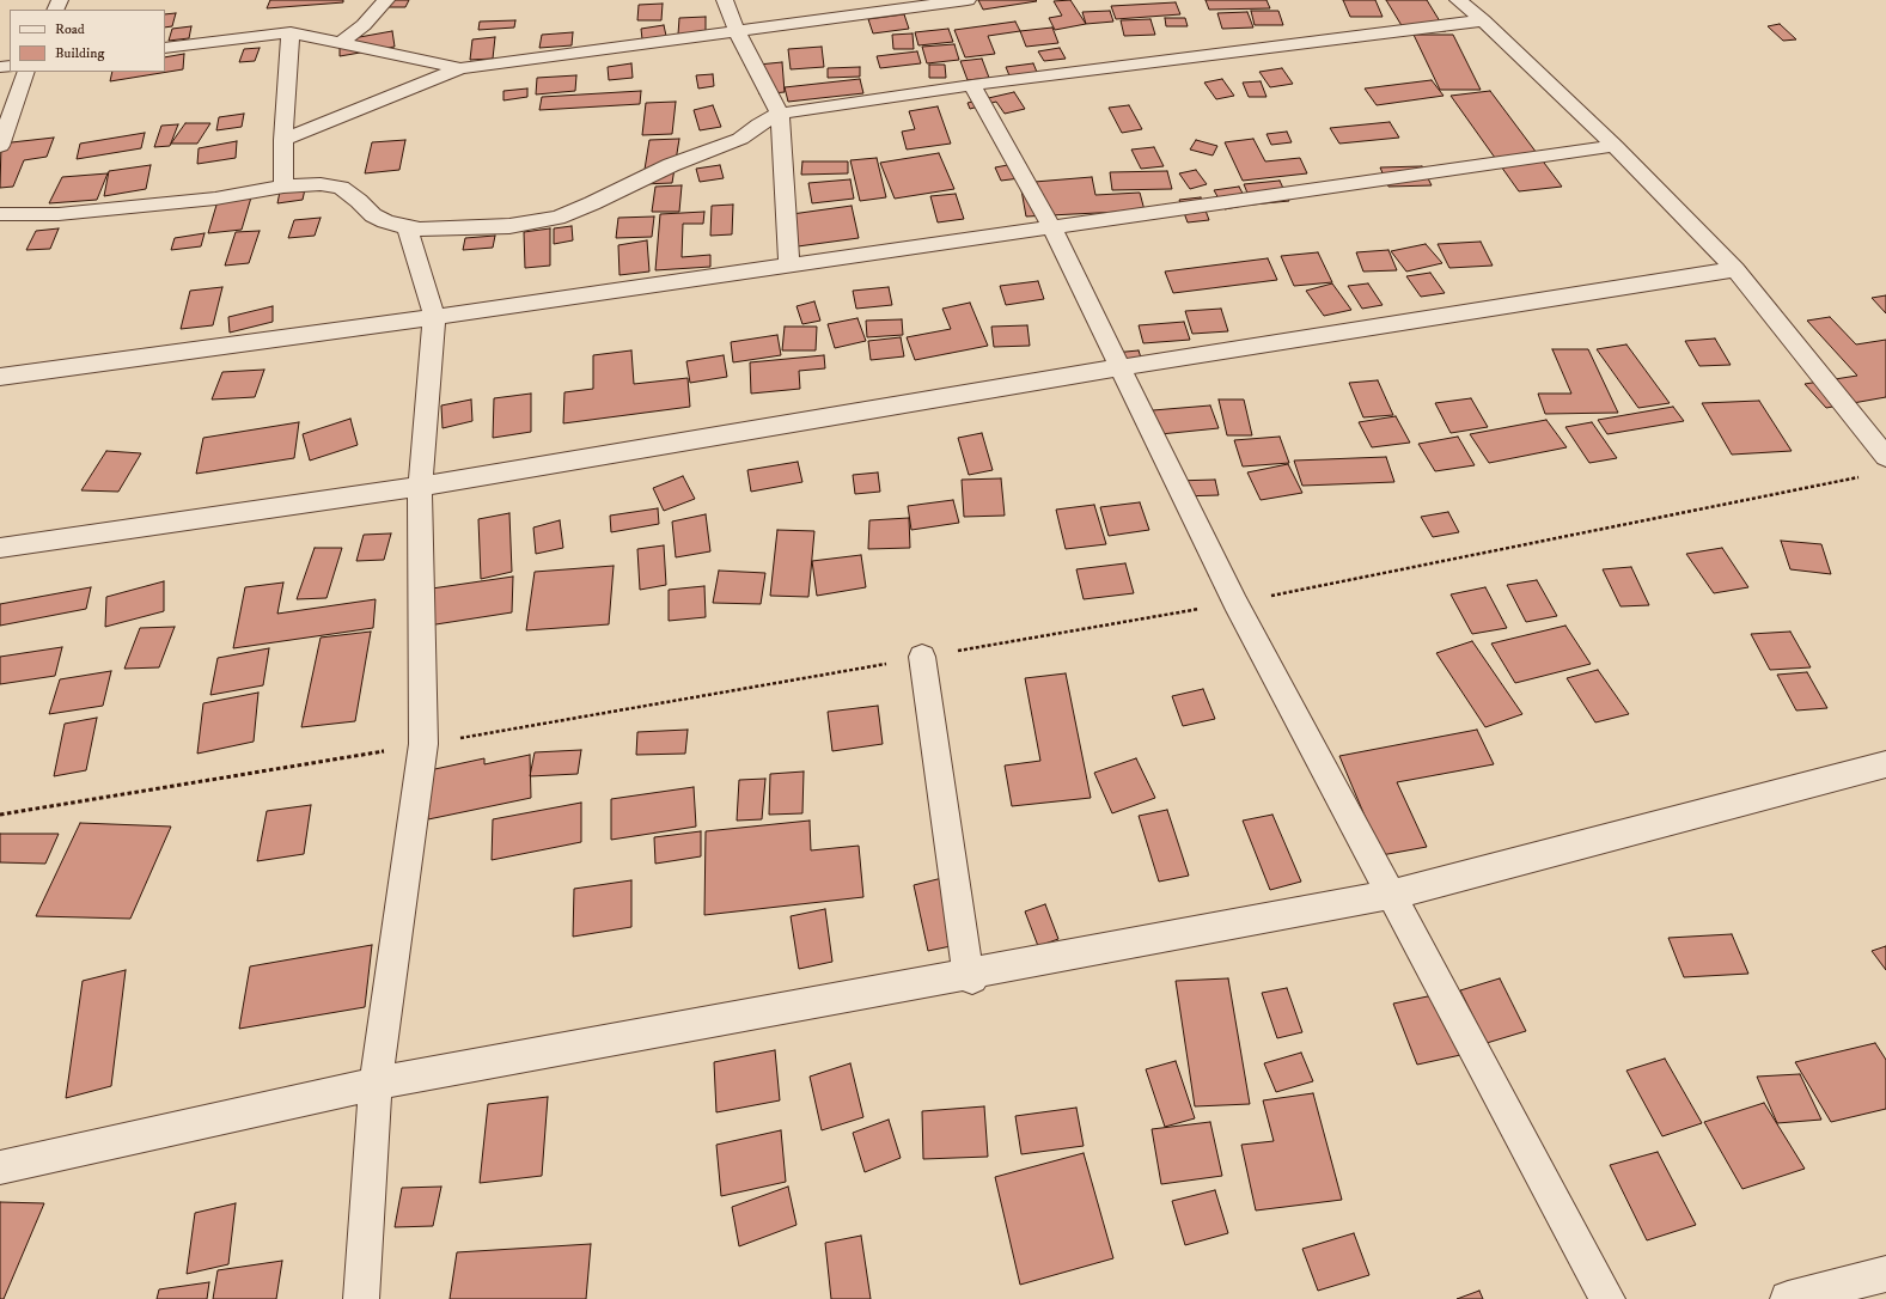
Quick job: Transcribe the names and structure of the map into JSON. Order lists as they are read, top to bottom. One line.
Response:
{"legend":["Road","Building"]}
